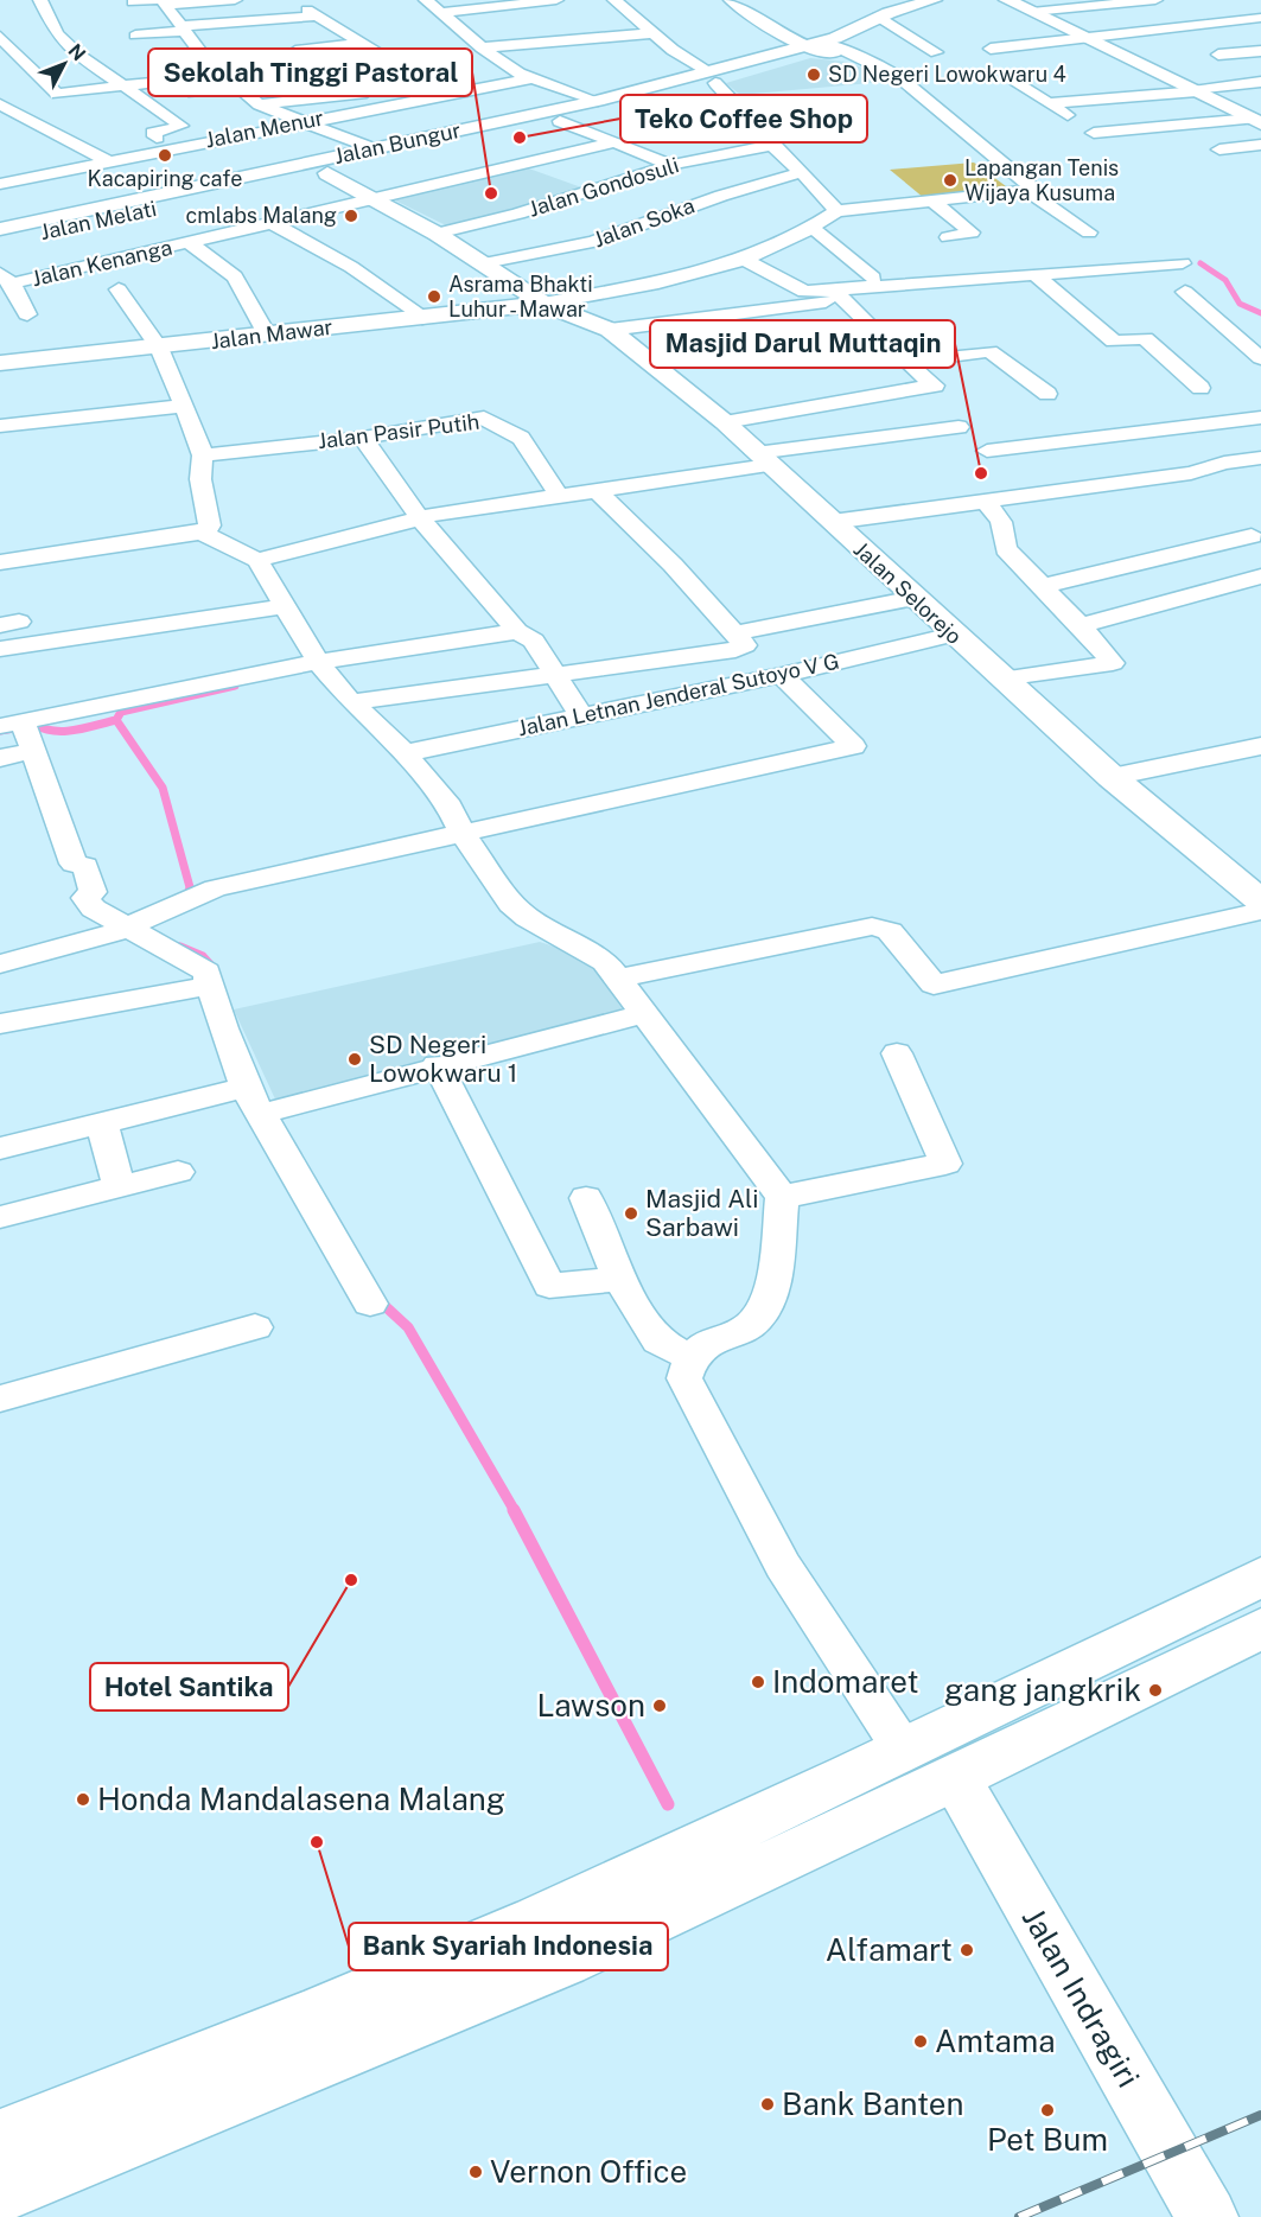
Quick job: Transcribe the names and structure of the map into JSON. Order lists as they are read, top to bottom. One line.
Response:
{"streets":{"main road":["Jalan Bungur","Jalan Melati","Jalan Mawar","Jalan Selorejo","Jalan Indragiri"],"street":["Jalan Menur","Jalan Gondosuli","Jalan Soka","Jalan Kenanga","Jalan Pasir Putih","Jalan Letnan Jenderal Sutoyo V G"]},"crossings":[["Jalan Bungur","Jalan Melati"],["Jalan Mawar","Jalan Selorejo"],["Jalan Selorejo","Jalan Letnan Jenderal Sutoyo V G"]],"places":["SD Negeri Lowokwaru 4","Teko Coffee Shop","Kacapiring cafe","Lapangan Tenis Wijaya Kusuma","Sekolah Tinggi Pastoral","cmlabs Malang","Asrama Bhakti Luhur - Mawar","Masjid Darul Muttaqin","SD Negeri Lowokwaru 1","Masjid Ali Sarbawi","Hotel Santika","Indomaret","gang jangkrik","Lawson","Honda Mandalasena Malang","Bank Syariah Indonesia","Alfamart","Amtama","Bank Banten","Pet Bum","Vernon Office"],"north":"top right"}
